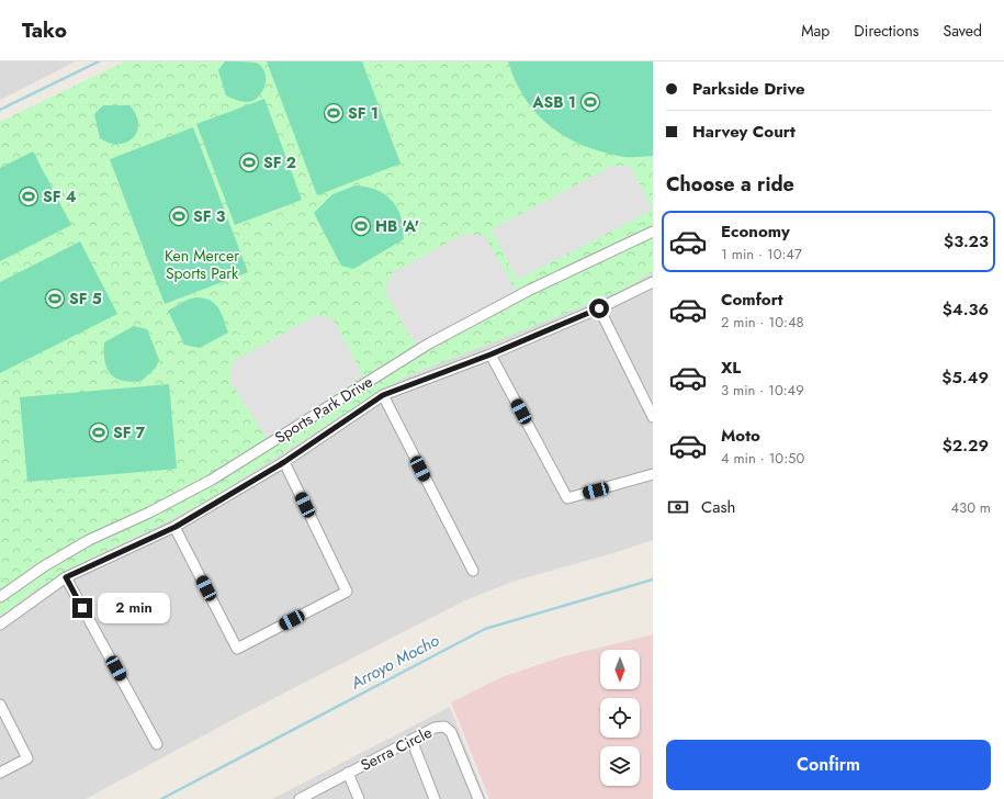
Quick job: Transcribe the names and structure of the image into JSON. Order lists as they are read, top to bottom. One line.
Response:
{"streets":{"street":["Sports Park Drive","Serra Circle"]},"water":["Arroyo Mocho"],"parks":["Ken Mercer Sports Park"],"places":{"sports":["ASB 1","SF 1","SF 2","SF 4","SF 3","HB 'A'","SF 5","SF 7"]},"north":"bottom","page":{"header":"Tako","nav":["Map","Directions","Saved"],"banner":["Parkside Drive","Harvey Court"],"heading":"Choose a ride","list":[{"name":"Economy","note":"1 min · 10:47","value":"$3.23"},{"name":"Comfort","note":"2 min · 10:48","value":"$4.36"},{"name":"XL","note":"3 min · 10:49","value":"$5.49"},{"name":"Moto","note":"4 min · 10:50","value":"$2.29"}],"pay":["Cash","430 m"],"bubble":"2 min","buttons":"Confirm"}}
